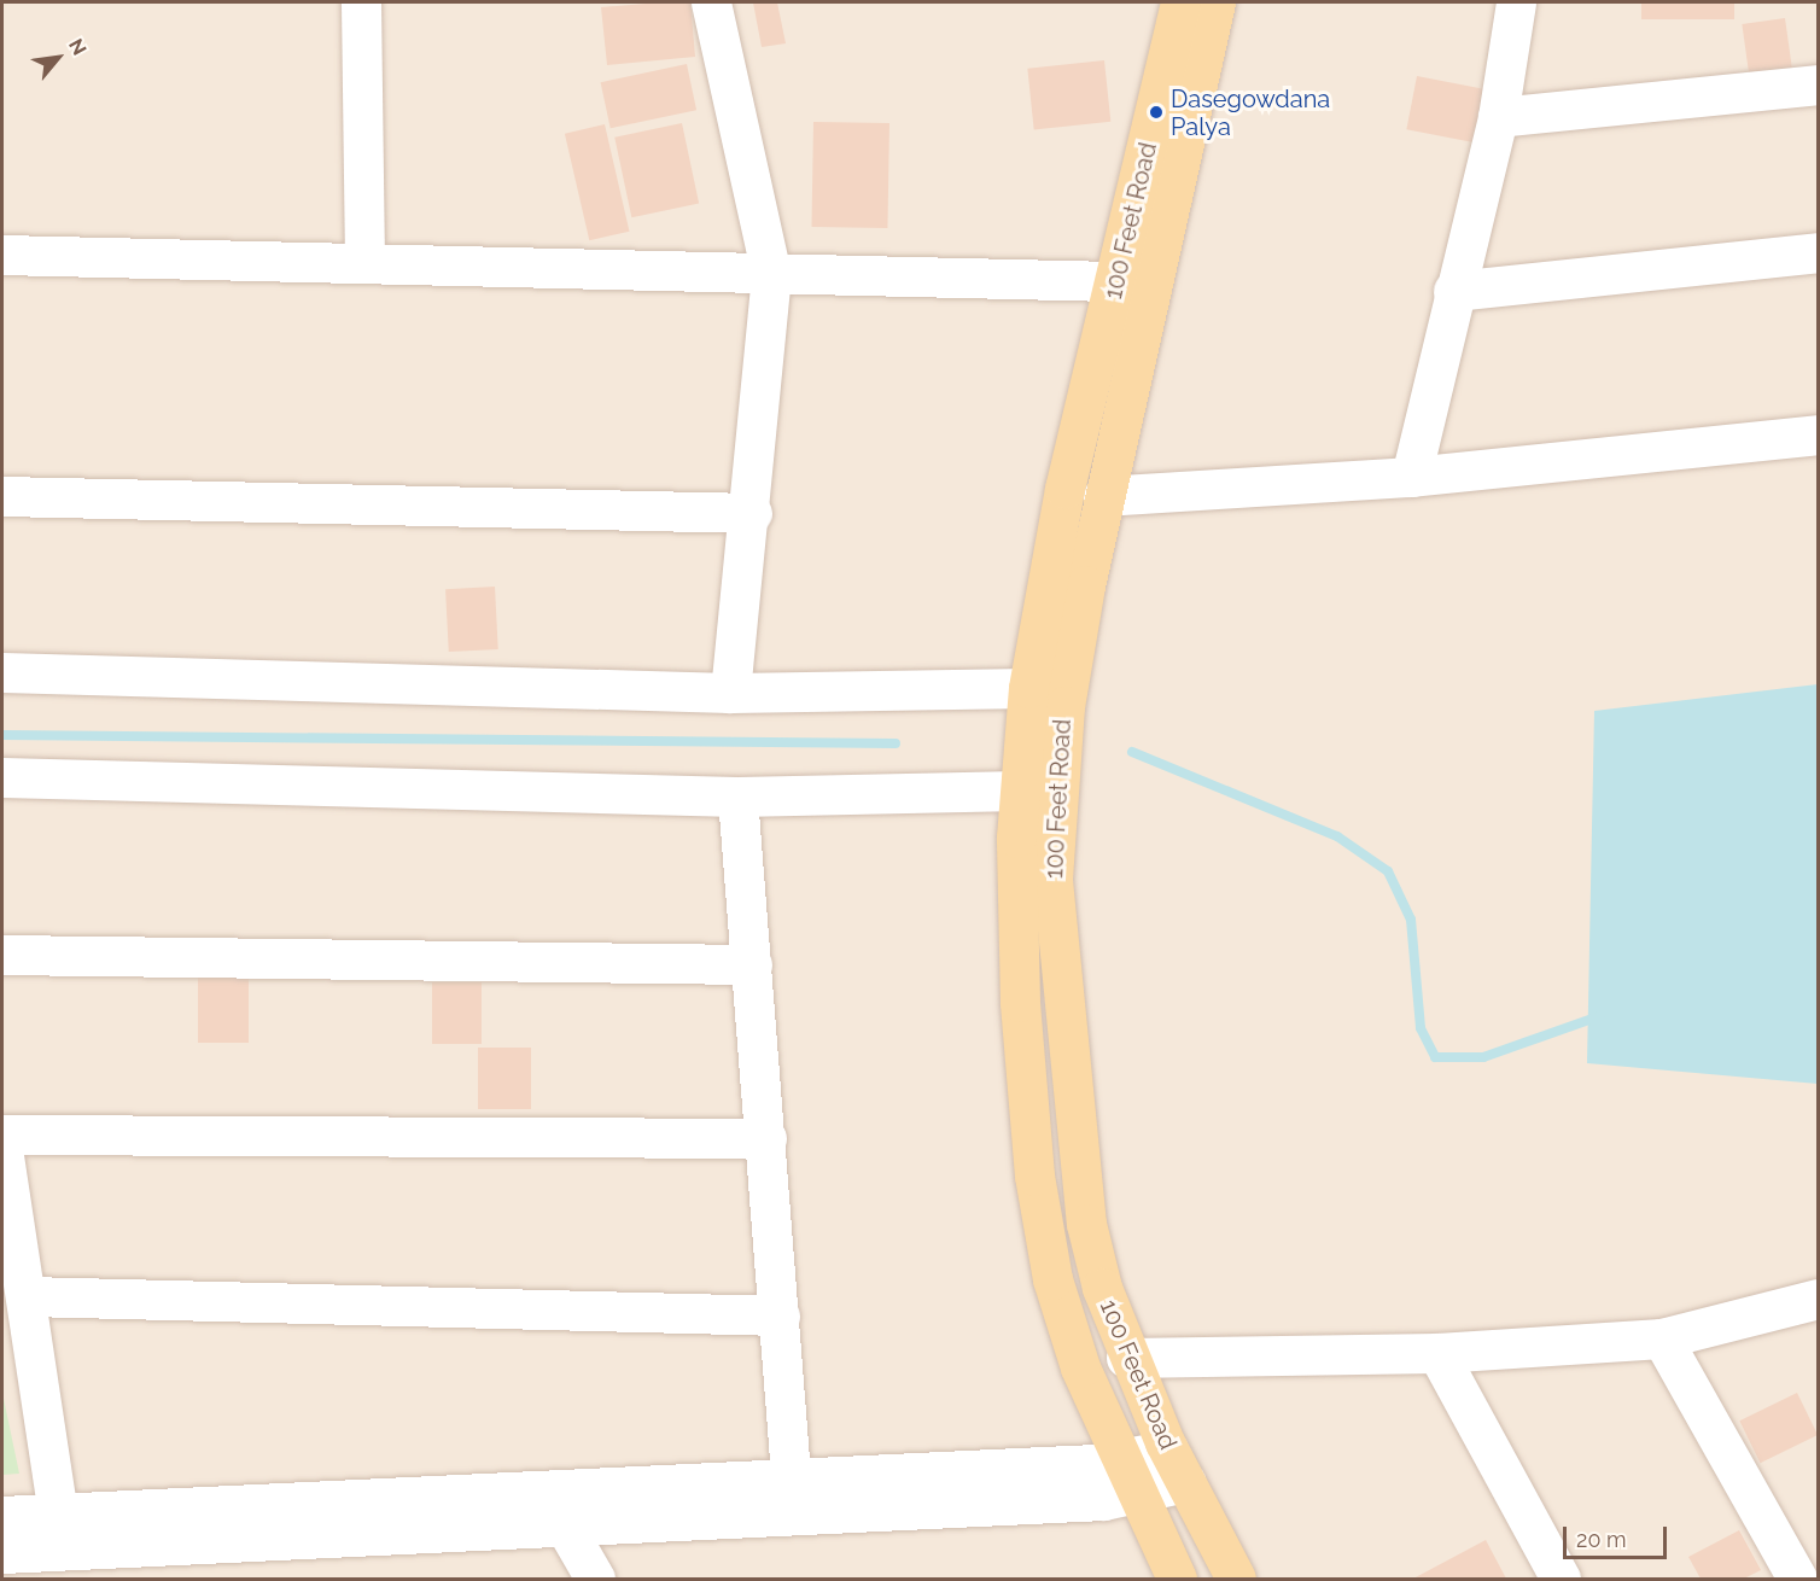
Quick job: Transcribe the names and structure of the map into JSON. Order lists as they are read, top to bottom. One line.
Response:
{"streets":{"main road":["100 Feet Road"]},"places":["Dasegowdana Palya"],"scale_bar":"20 m","north":"top right"}
